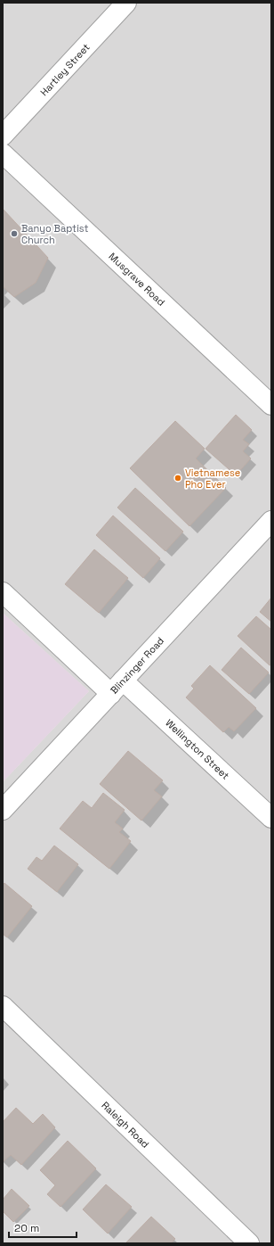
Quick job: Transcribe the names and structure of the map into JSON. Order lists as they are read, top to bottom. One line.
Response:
{"streets":{"street":["Hartley Street","Musgrave Road","Blinzinger Road","Wellington Street","Raleigh Road"]},"crossings":[["Blinzinger Road","Wellington Street"]],"places":["Banyo Baptist Church","Vietnamese Pho Ever"],"scale_bar":"20 m"}
